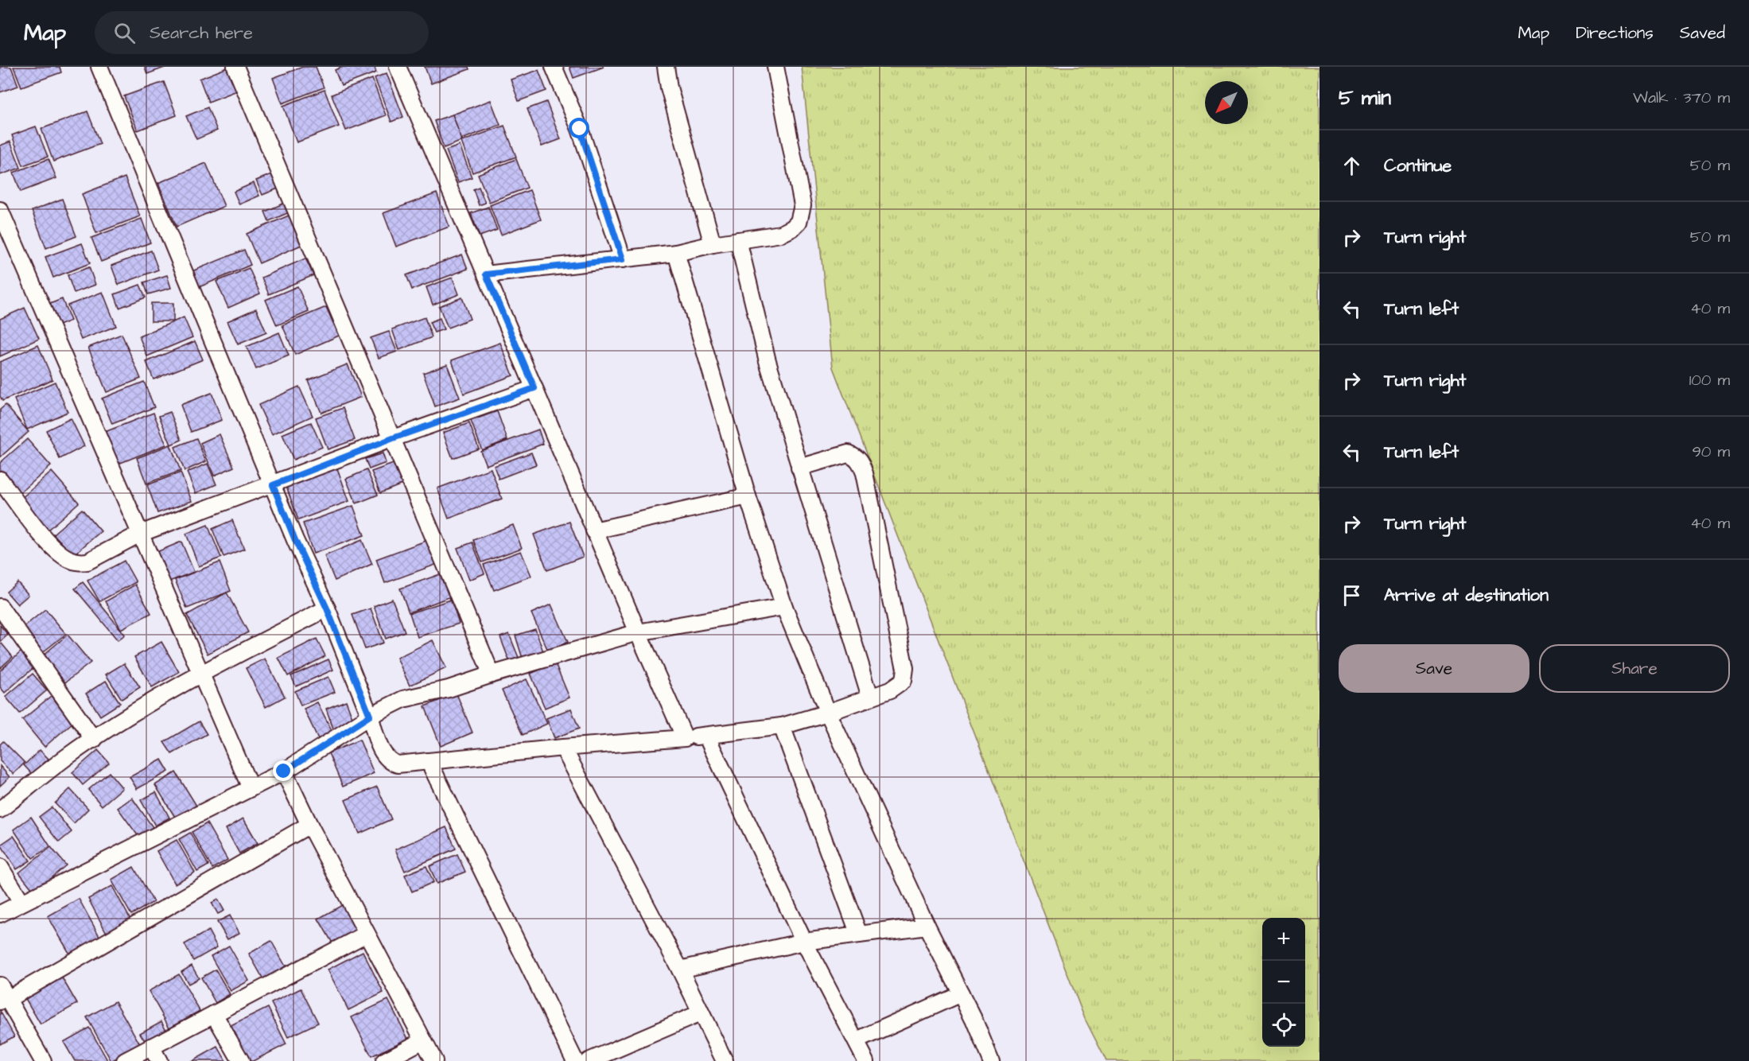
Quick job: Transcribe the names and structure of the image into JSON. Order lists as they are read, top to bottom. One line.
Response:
{"north":"bottom left","page":{"header":"Map","search":"Search here","nav":["Map","Directions","Saved"],"heading":["5 min","Walk · 370 m"],"list":[["Continue","50 m"],["Turn right","50 m"],["Turn left","40 m"],["Turn right","100 m"],["Turn left","90 m"],["Turn right","40 m"],"Arrive at destination"],"buttons":["Save","Share"],"map_buttons":["+","−"]}}
